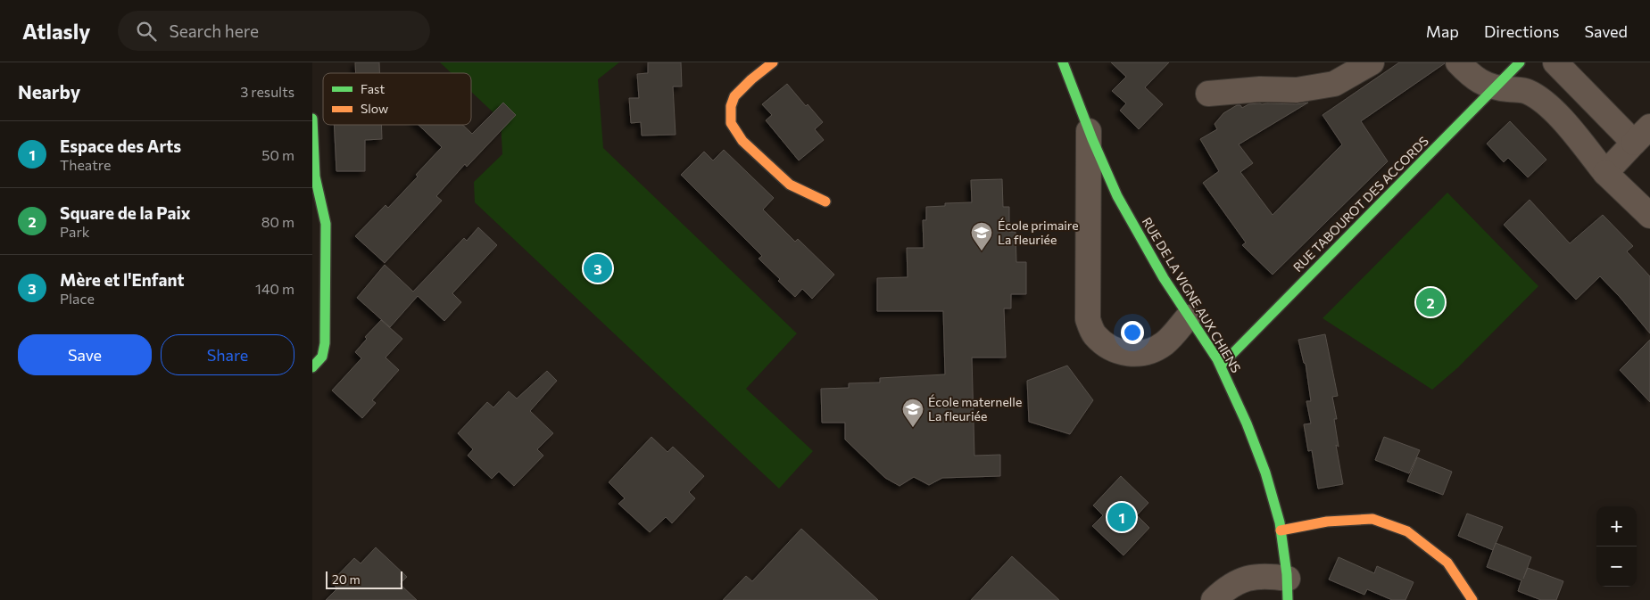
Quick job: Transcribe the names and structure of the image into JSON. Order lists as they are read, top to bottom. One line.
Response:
{"streets":{"street":["RUE TABOUROT DES ACCORDS","RUE DE LA VIGNE AUX CHIENS"]},"crossings":[["RUE TABOUROT DES ACCORDS","RUE DE LA VIGNE AUX CHIENS"]],"places":{"school or university":["École primaire La fleuriée","École maternelle La fleuriée"]},"legend":["Fast","Slow"],"scale_bar":"20 m","page":{"header":"Atlasly","search":"Search here","nav":["Map","Directions","Saved"],"heading":["Nearby","3 results"],"list":[{"mark":"1","name":"Espace des Arts","note":"Theatre","value":"50 m"},{"mark":"2","name":"Square de la Paix","note":"Park","value":"80 m"},{"mark":"3","name":"Mère et l'Enfant","note":"Place","value":"140 m"}],"pins":["3","2","1"],"buttons":["Save","Share"],"map_buttons":["+","−"],"scale":"20 m"}}
